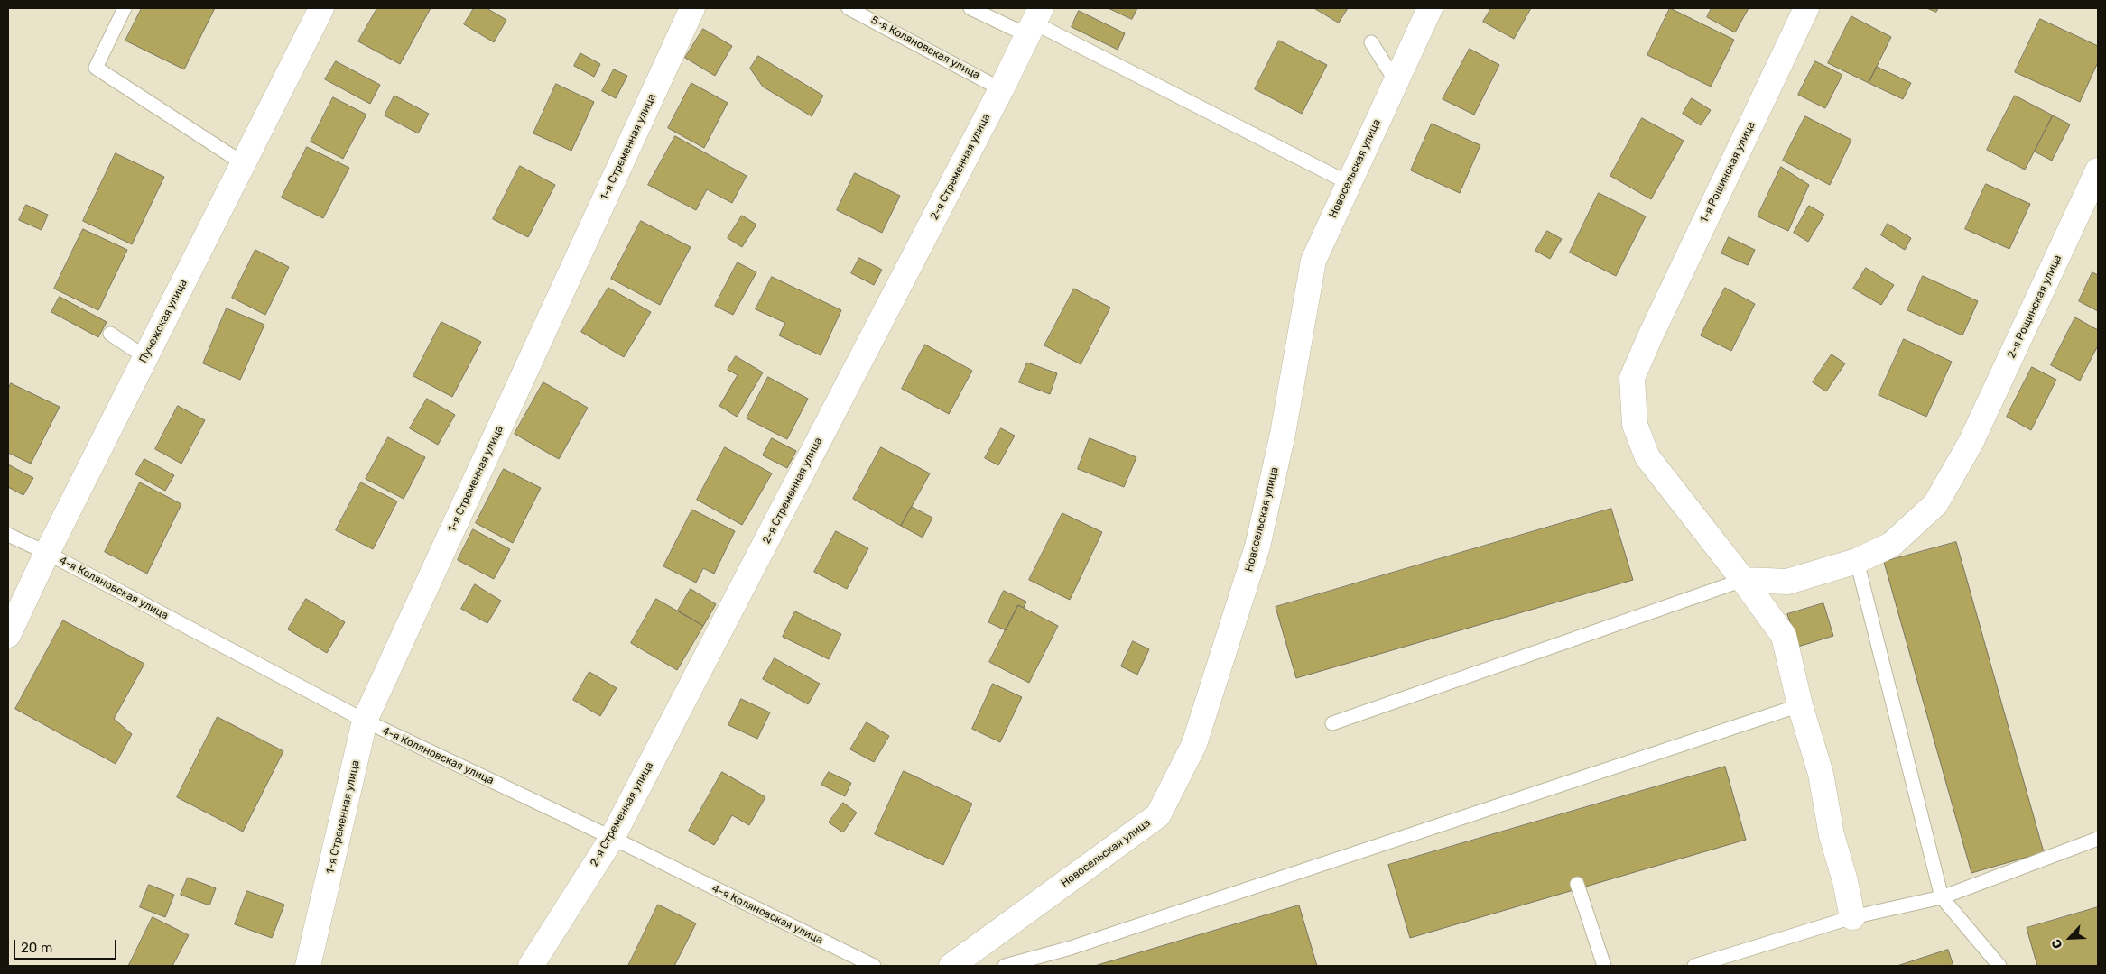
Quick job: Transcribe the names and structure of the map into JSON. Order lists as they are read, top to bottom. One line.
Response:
{"streets":{"street":["1-я Стременная улица","2-я Стременная улица","Новосельская улица","1-я Рощинская улица","2-я Рощинская улица","Пучежская улица"],"lane":["5-я Коляновская улица","4-я Коляновская улица"]},"crossings":[["5-я Коляновская улица","2-я Стременная улица"],["1-я Стременная улица","4-я Коляновская улица"],["2-я Стременная улица","4-я Коляновская улица"],["1-я Рощинская улица","2-я Рощинская улица"],["Пучежская улица","4-я Коляновская улица"]],"scale_bar":"20 m","north":"bottom left"}
